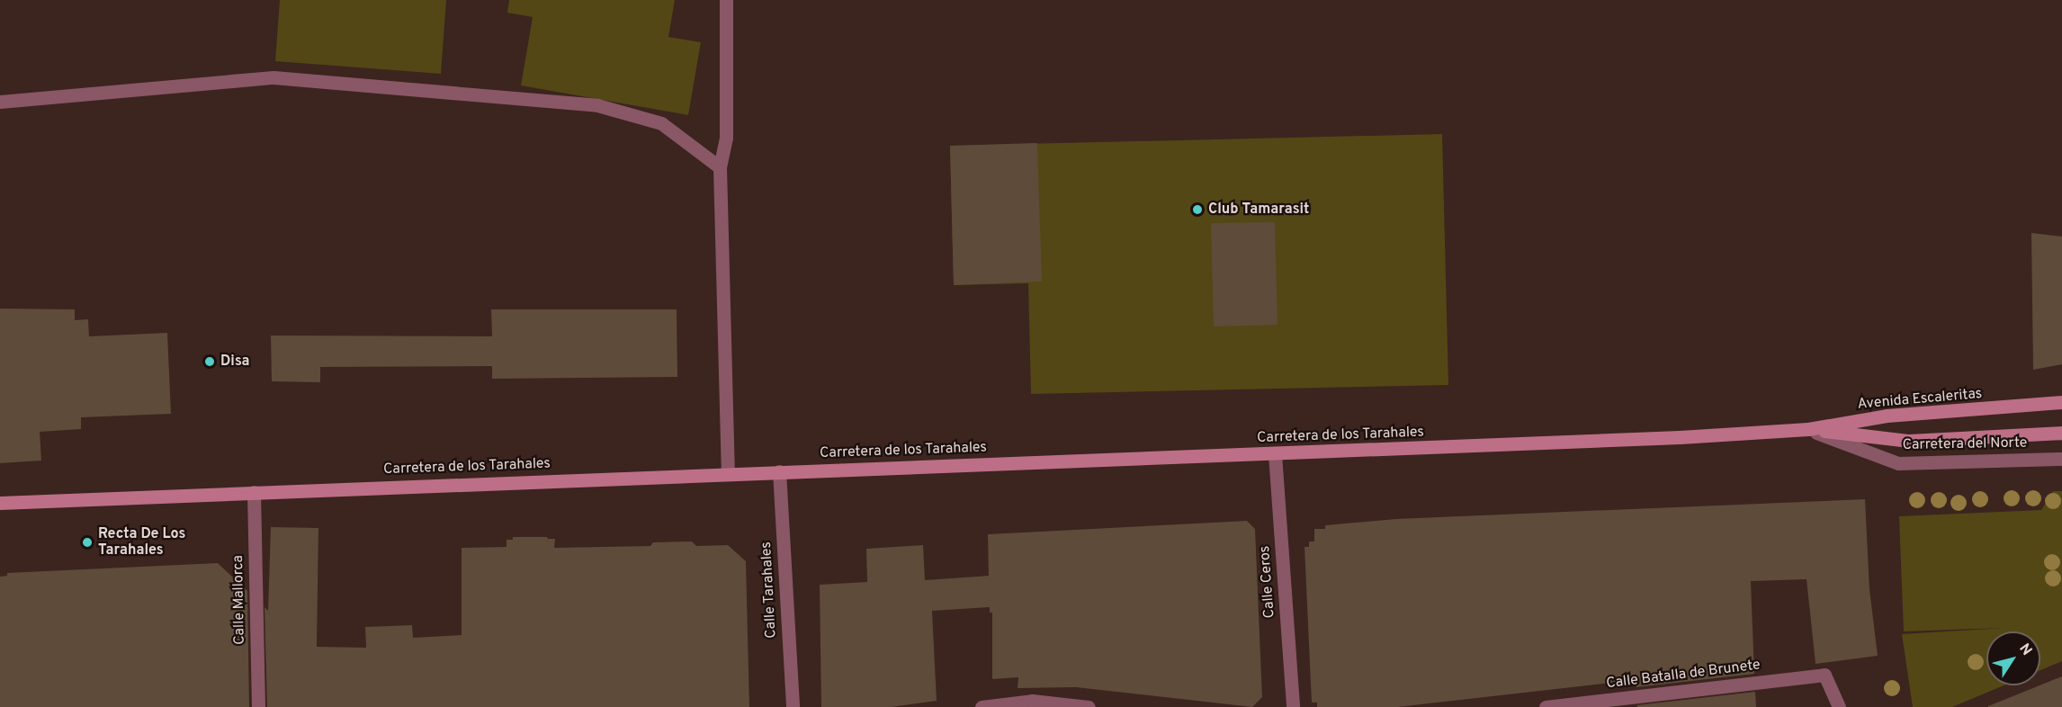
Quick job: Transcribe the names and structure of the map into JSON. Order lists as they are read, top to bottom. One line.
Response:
{"streets":{"street":["Avenida Escaleritas","Carretera de los Tarahales","Carretera del Norte","Calle Ceros","Calle Tarahales","Calle Mallorca","Calle Batalla de Brunete"]},"crossings":[["Avenida Escaleritas","Carretera de los Tarahales"],["Avenida Escaleritas","Carretera del Norte"],["Carretera de los Tarahales","Carretera del Norte"],["Carretera de los Tarahales","Calle Ceros"],["Carretera de los Tarahales","Calle Tarahales"],["Carretera de los Tarahales","Calle Mallorca"]],"places":["Club Tamarasit","Disa","Recta De Los Tarahales"],"north":"top right"}
